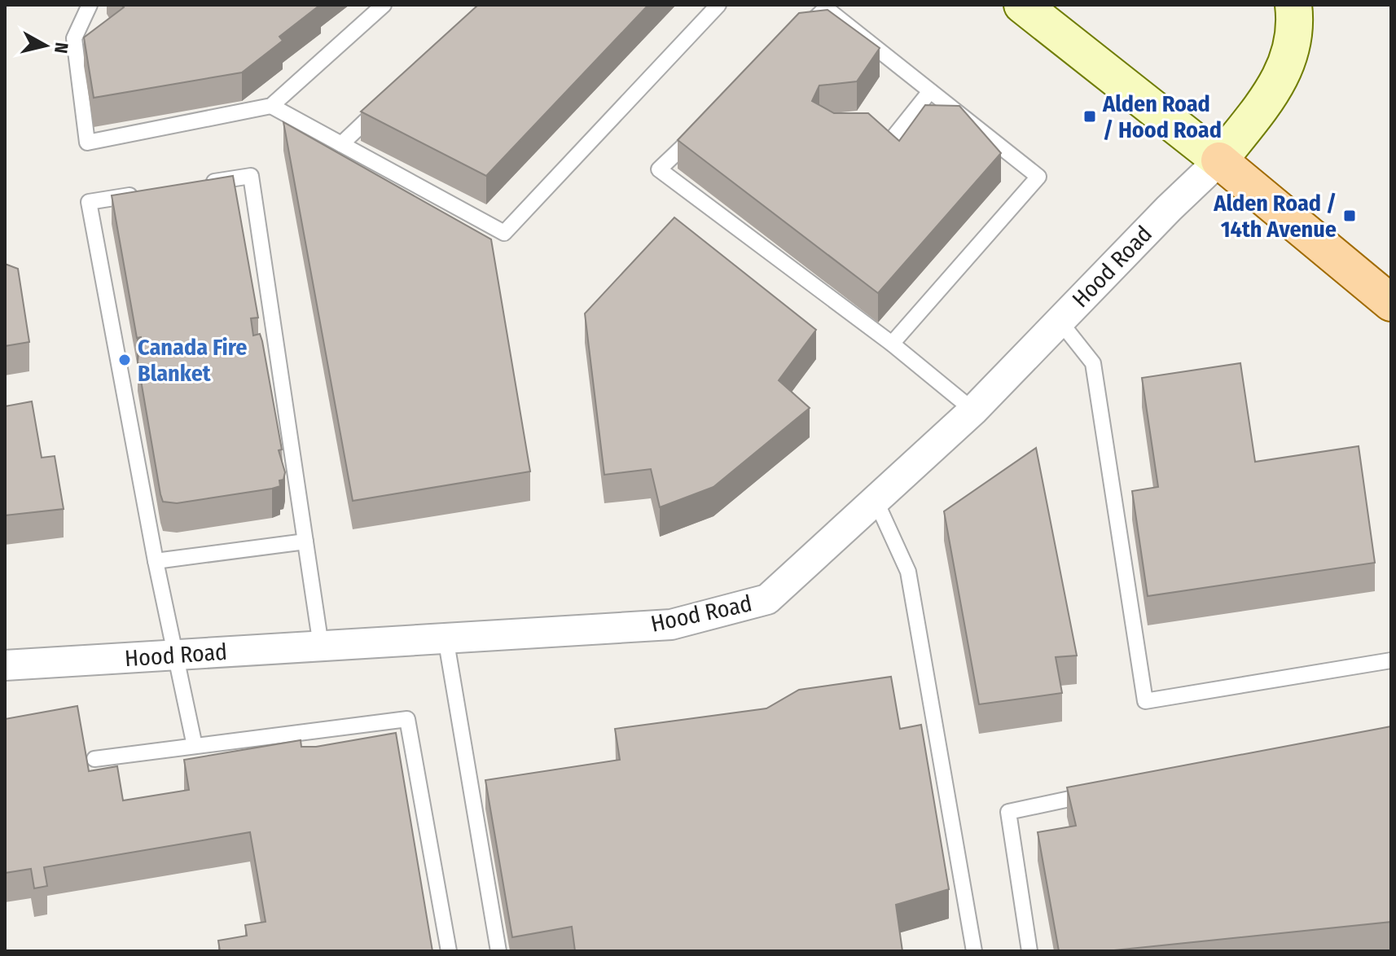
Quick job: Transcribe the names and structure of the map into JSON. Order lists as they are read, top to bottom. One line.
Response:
{"streets":{"street":["Hood Road"]},"places":{"transit":["Alden Road / Hood Road","Alden Road / 14th Avenue"],"other":["Canada Fire Blanket"]},"north":"right"}
